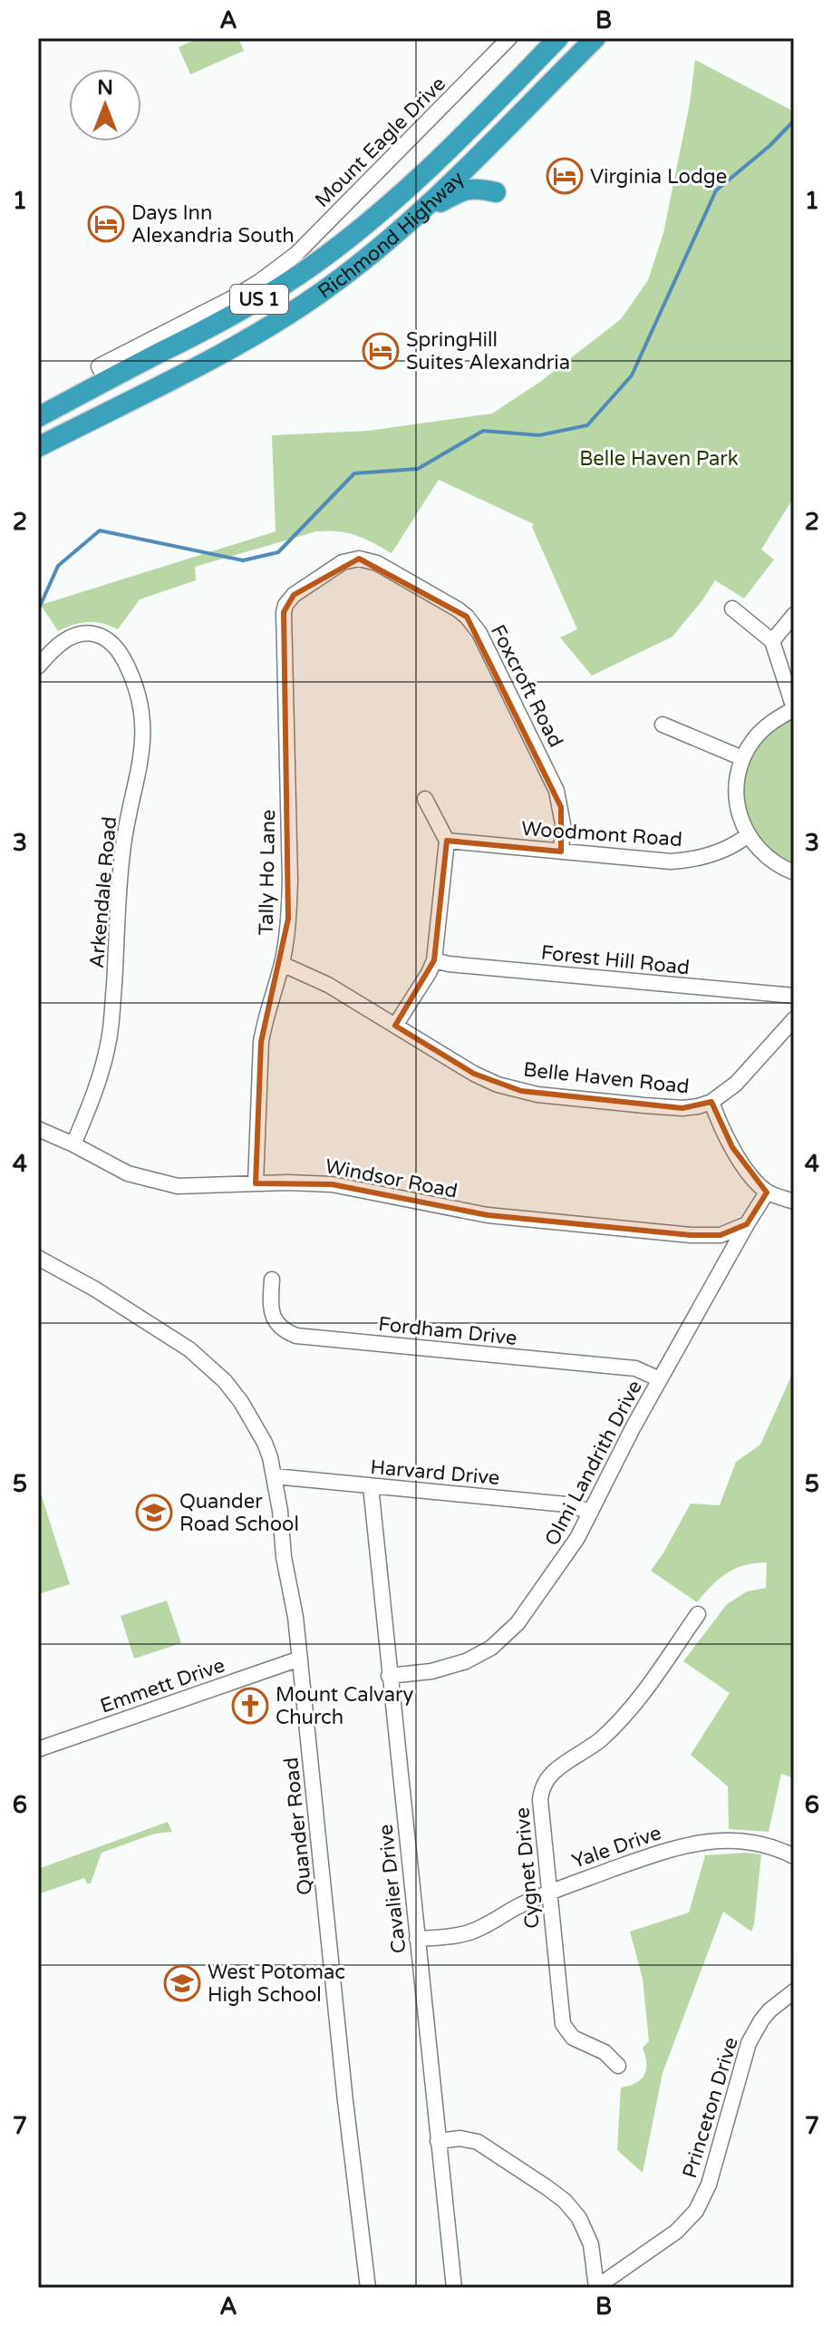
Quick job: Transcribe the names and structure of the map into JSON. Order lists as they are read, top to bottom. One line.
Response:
{"streets":{"highway":["Richmond Highway","US 1"],"street":["Mount Eagle Drive","Foxcroft Road","Woodmont Road","Tally Ho Lane","Arkendale Road","Forest Hill Road","Belle Haven Road","Windsor Road","Fordham Drive","Olmi Landrith Drive","Harvard Drive","Emmett Drive","Quander Road","Yale Drive","Cygnet Drive","Cavalier Drive","Princeton Drive"]},"crossings":[["Mount Eagle Drive","Richmond Highway"],["Foxcroft Road","Woodmont Road"],["Foxcroft Road","Tally Ho Lane"],["Tally Ho Lane","Belle Haven Road"],["Tally Ho Lane","Windsor Road"],["Arkendale Road","Windsor Road"],["Windsor Road","Olmi Landrith Drive"],["Fordham Drive","Olmi Landrith Drive"],["Olmi Landrith Drive","Harvard Drive"],["Olmi Landrith Drive","Cavalier Drive"],["Harvard Drive","Quander Road"],["Harvard Drive","Cavalier Drive"],["Emmett Drive","Quander Road"],["Yale Drive","Cygnet Drive"],["Yale Drive","Cavalier Drive"]],"parks":["Belle Haven Park"],"places":{"hotel":["Virginia Lodge","Days Inn Alexandria South","SpringHill Suites Alexandria"],"school or university":["Quander Road School","West Potomac High School"],"church":["Mount Calvary Church"]},"north":"top","grid":{"columns":["A","B"],"rows":["1","2","3","4","5","6","7"]}}
